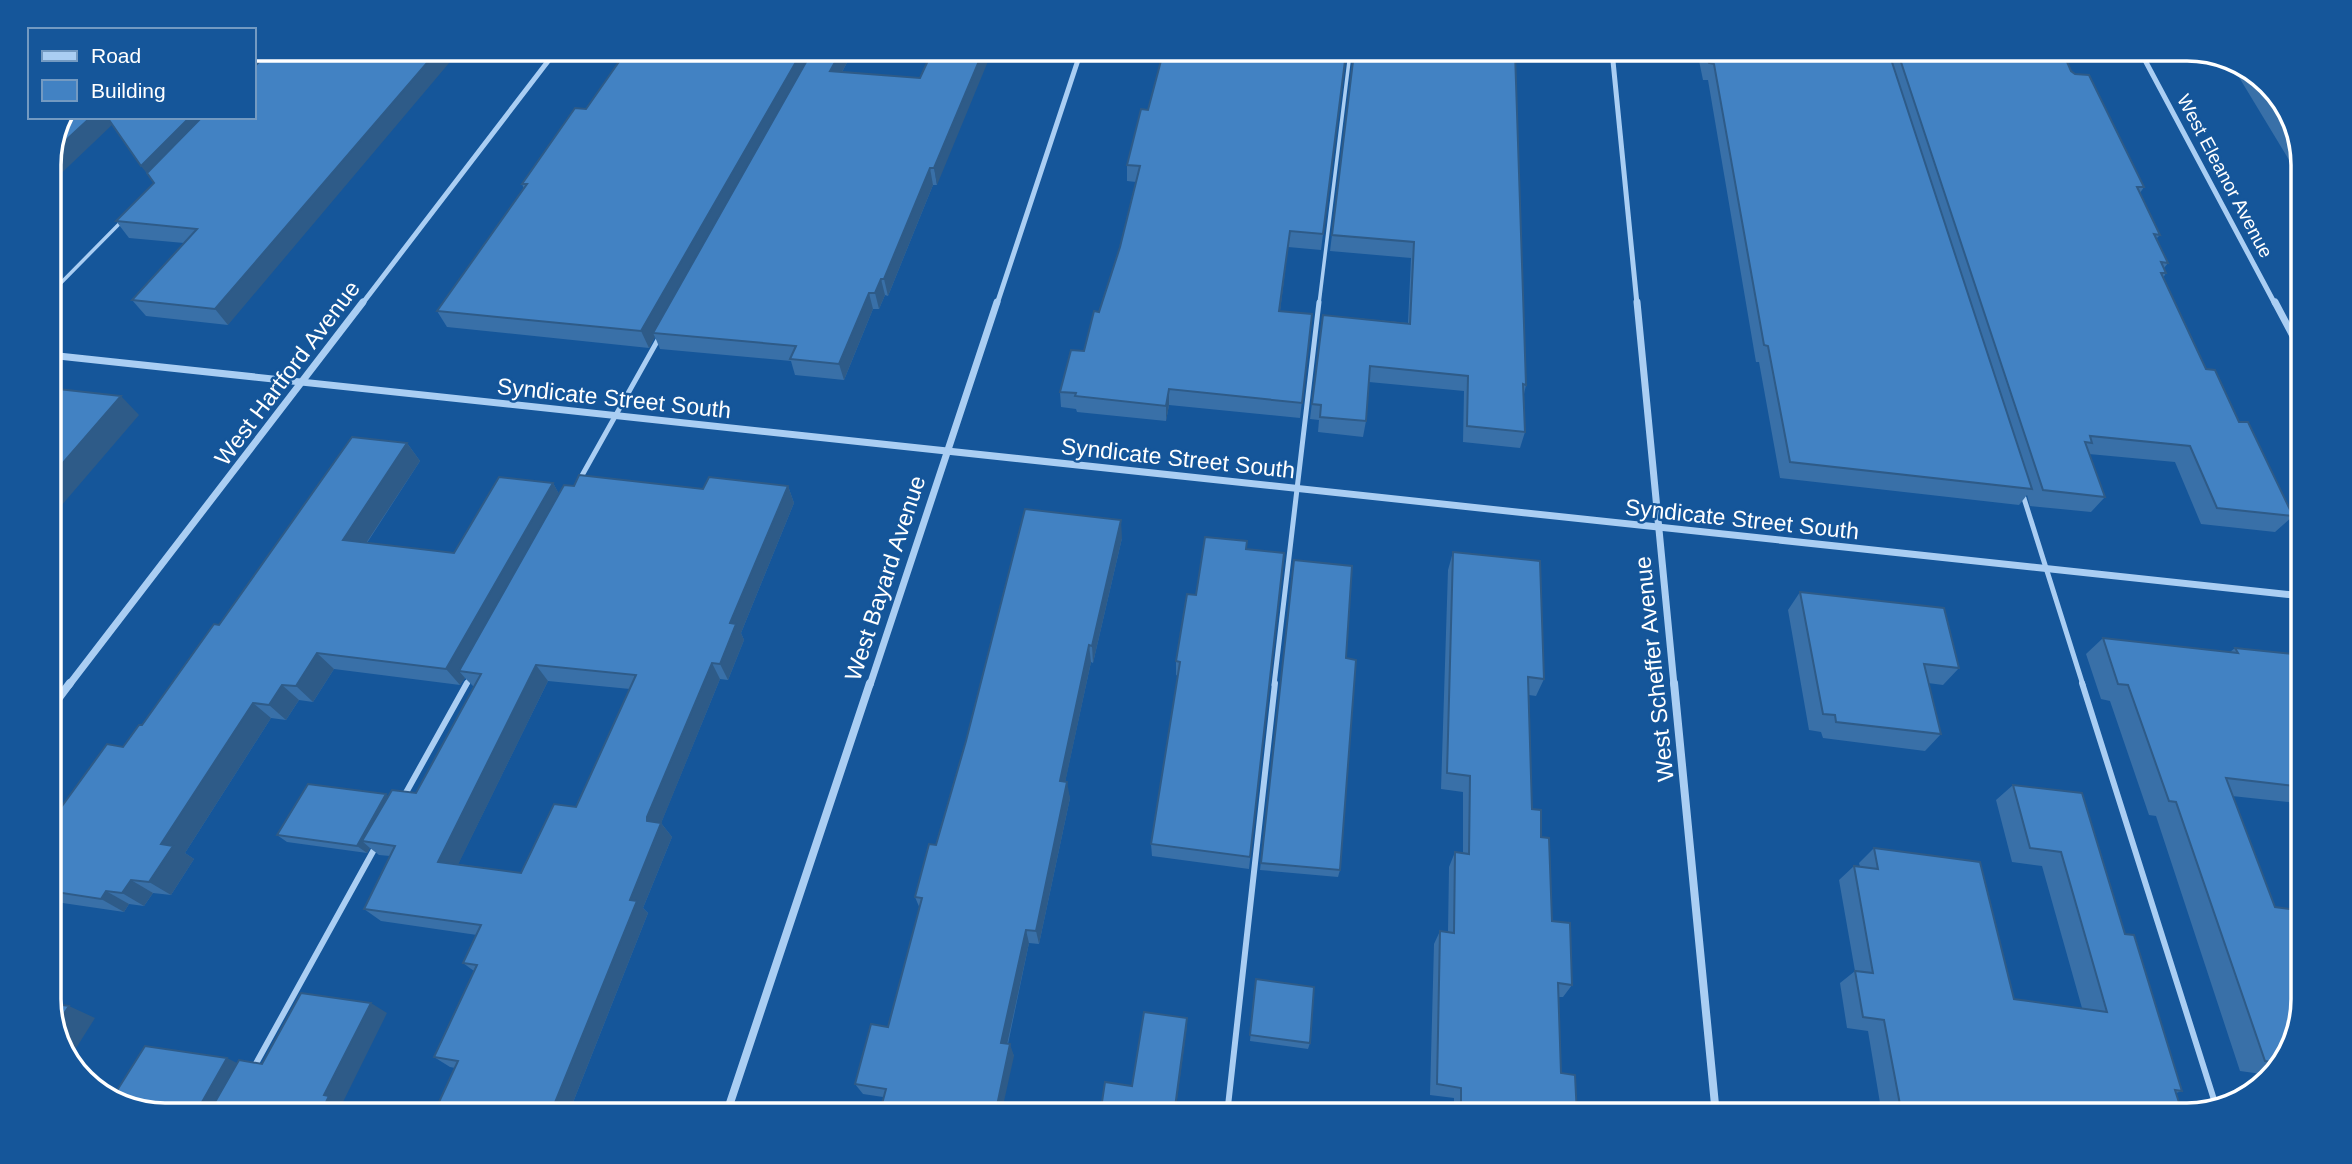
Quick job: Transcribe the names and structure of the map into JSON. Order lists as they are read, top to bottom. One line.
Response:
{"streets":{"street":["West Eleanor Avenue","West Hartford Avenue","Syndicate Street South","West Bayard Avenue","West Scheffer Avenue"]},"crossings":[["West Hartford Avenue","Syndicate Street South"],["Syndicate Street South","West Bayard Avenue"],["Syndicate Street South","West Scheffer Avenue"]],"legend":["Road","Building"]}
